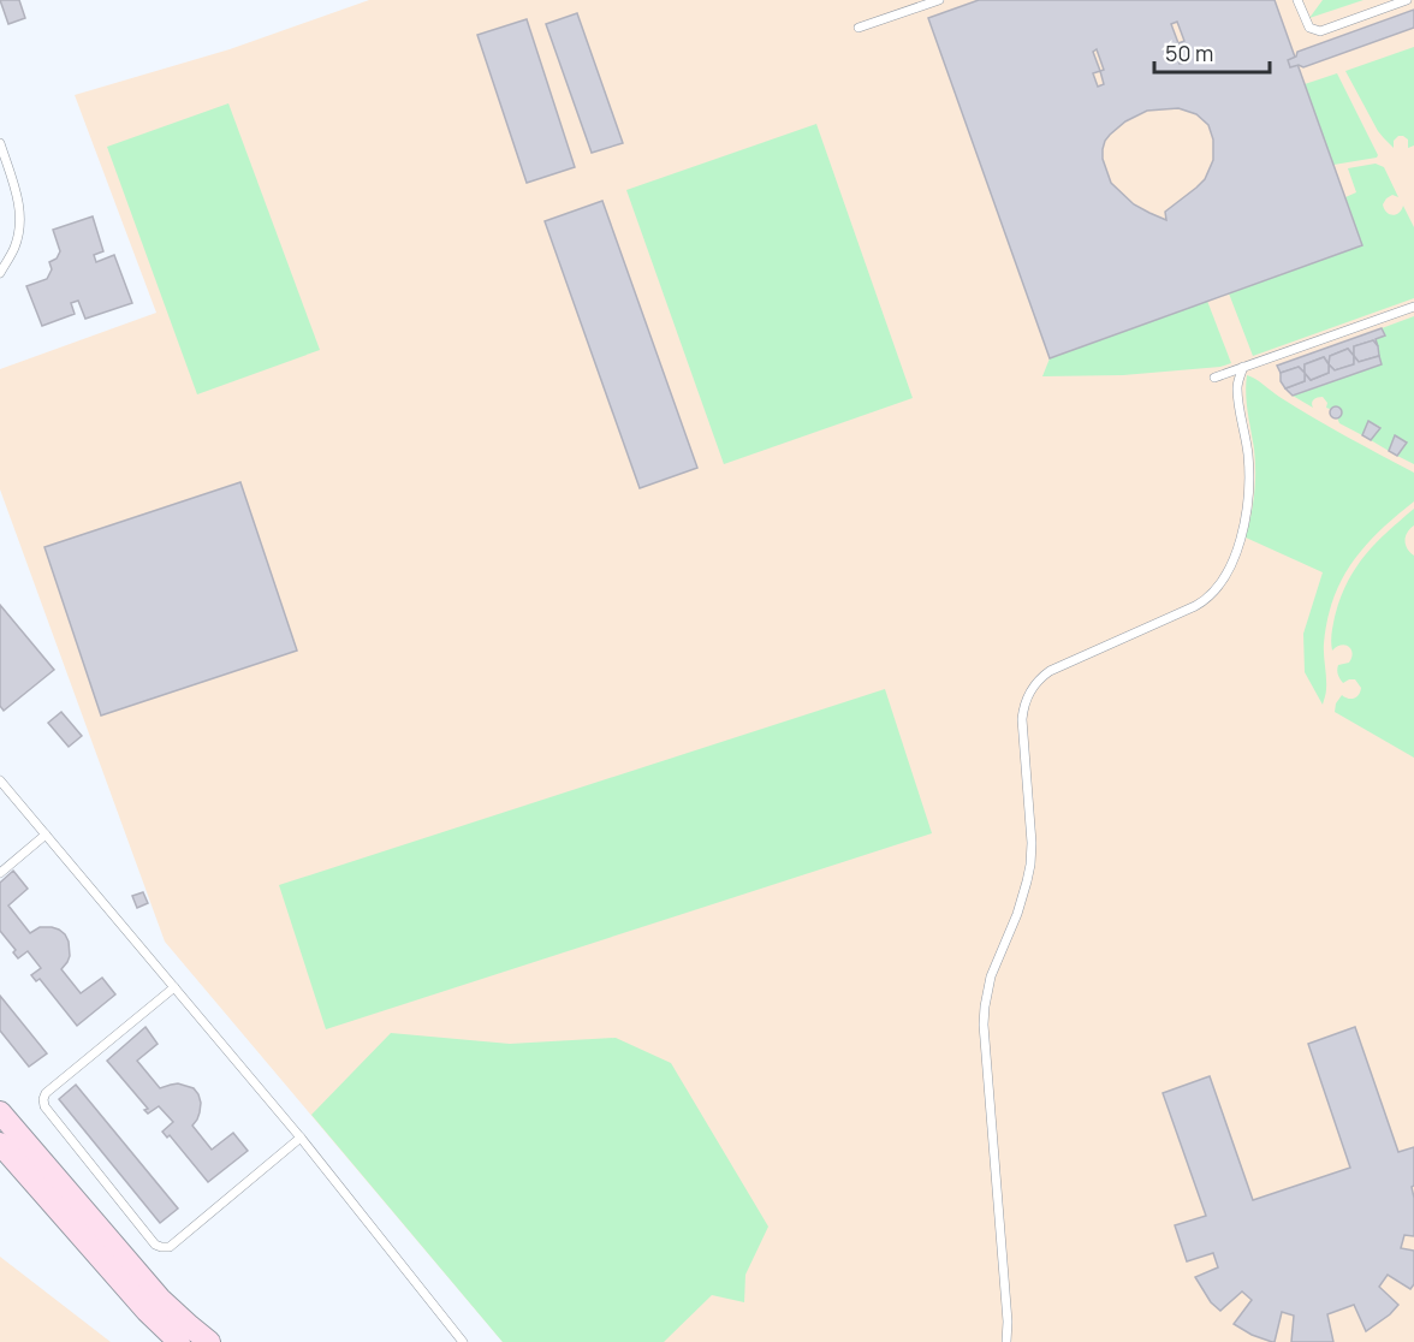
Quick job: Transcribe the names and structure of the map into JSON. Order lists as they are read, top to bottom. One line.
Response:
{"scale_bar":"50 m"}
